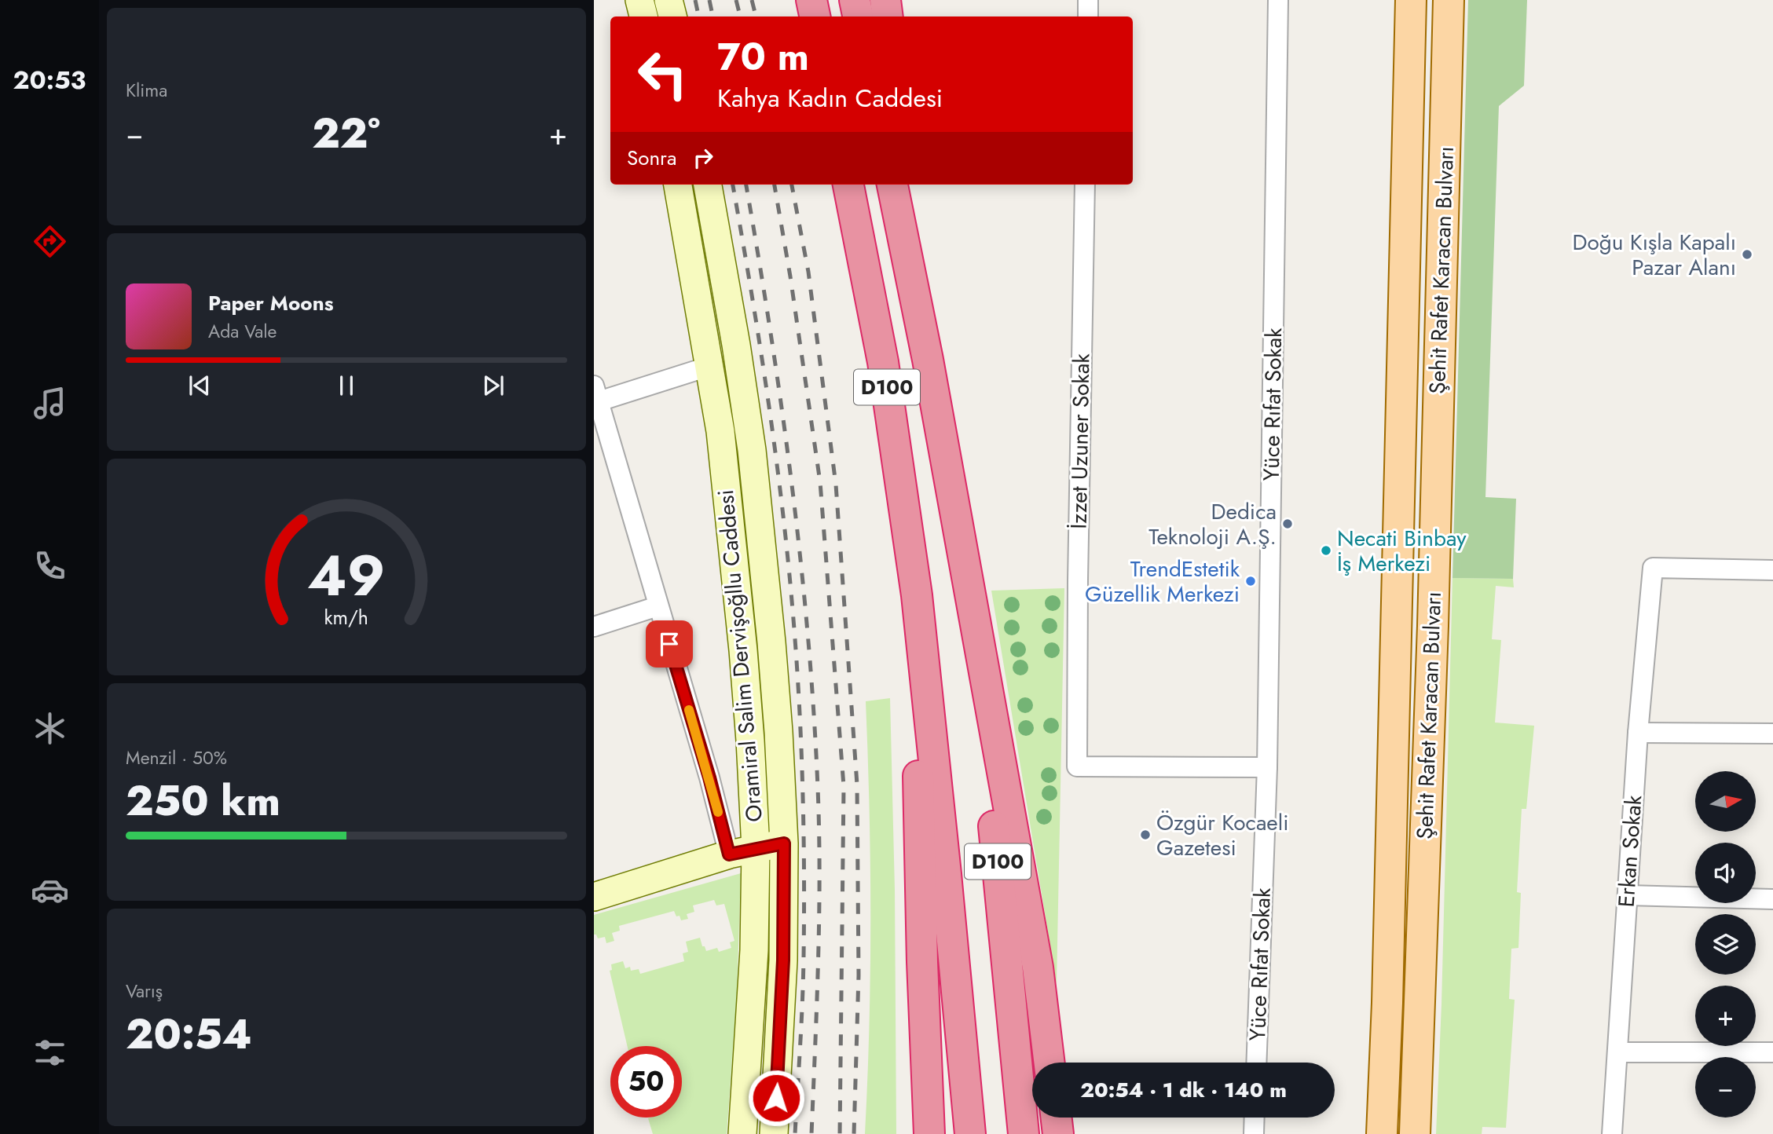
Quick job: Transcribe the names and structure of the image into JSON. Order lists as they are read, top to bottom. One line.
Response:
{"streets":{"highway":["D100"],"main road":["Şehit Rafet Karacan Bulvarı","Oramiral Salim Dervişoğllu Caddesi"],"street":["Yüce Rıfat Sokak","İzzet Uzuner Sokak","Erkan Sokak"]},"crossings":[["Yüce Rıfat Sokak","İzzet Uzuner Sokak"]],"places":["Doğu Kışla Kapalı Pazar Alanı","Dedica Teknoloji A.Ş.","Necati Binbay İş Merkezi","TrendEstetik Güzellik Merkezi","Özgür Kocaeli Gazetesi"],"north":"right","page":{"tabs":"20:53","tile":["Klima",["Menzil · 50%","250 km"],["Varış","20:54"]],"turn":["70 m","Kahya Kadın Caddesi"],"heat":["−","22°","+"],"then":"Sonra","song":["Paper Moons","Ada Vale"],"map_buttons":["+","−"],"limit":"50","trip":"20:54 · 1 dk · 140 m","gauge":["49","km/h"]}}
